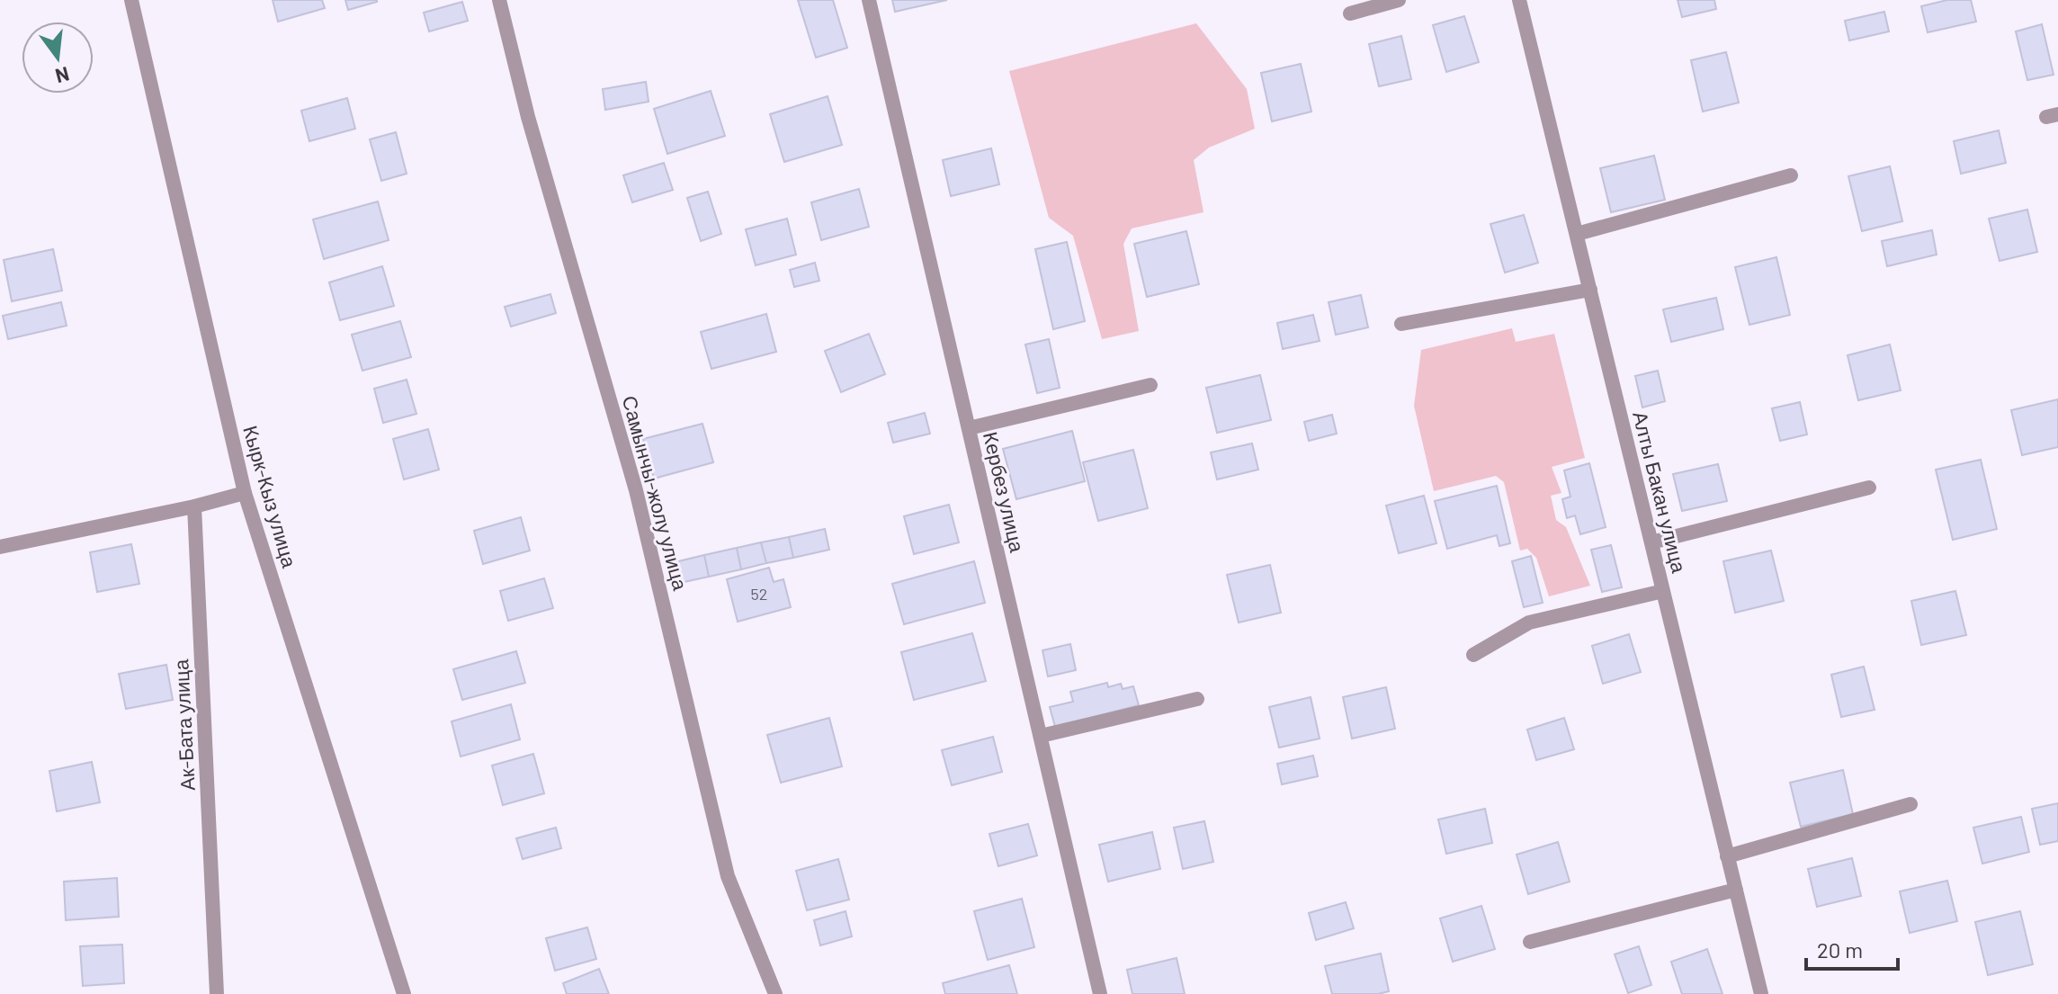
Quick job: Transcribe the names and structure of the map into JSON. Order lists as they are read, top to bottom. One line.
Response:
{"streets":{"street":["Кербез улица","Алты Бакан улица","Самынчы-жолу улица","Кырк-Кыз улица","Ак-Бата улица"]},"house_numbers":["52"],"scale_bar":"20 m","north":"bottom"}
